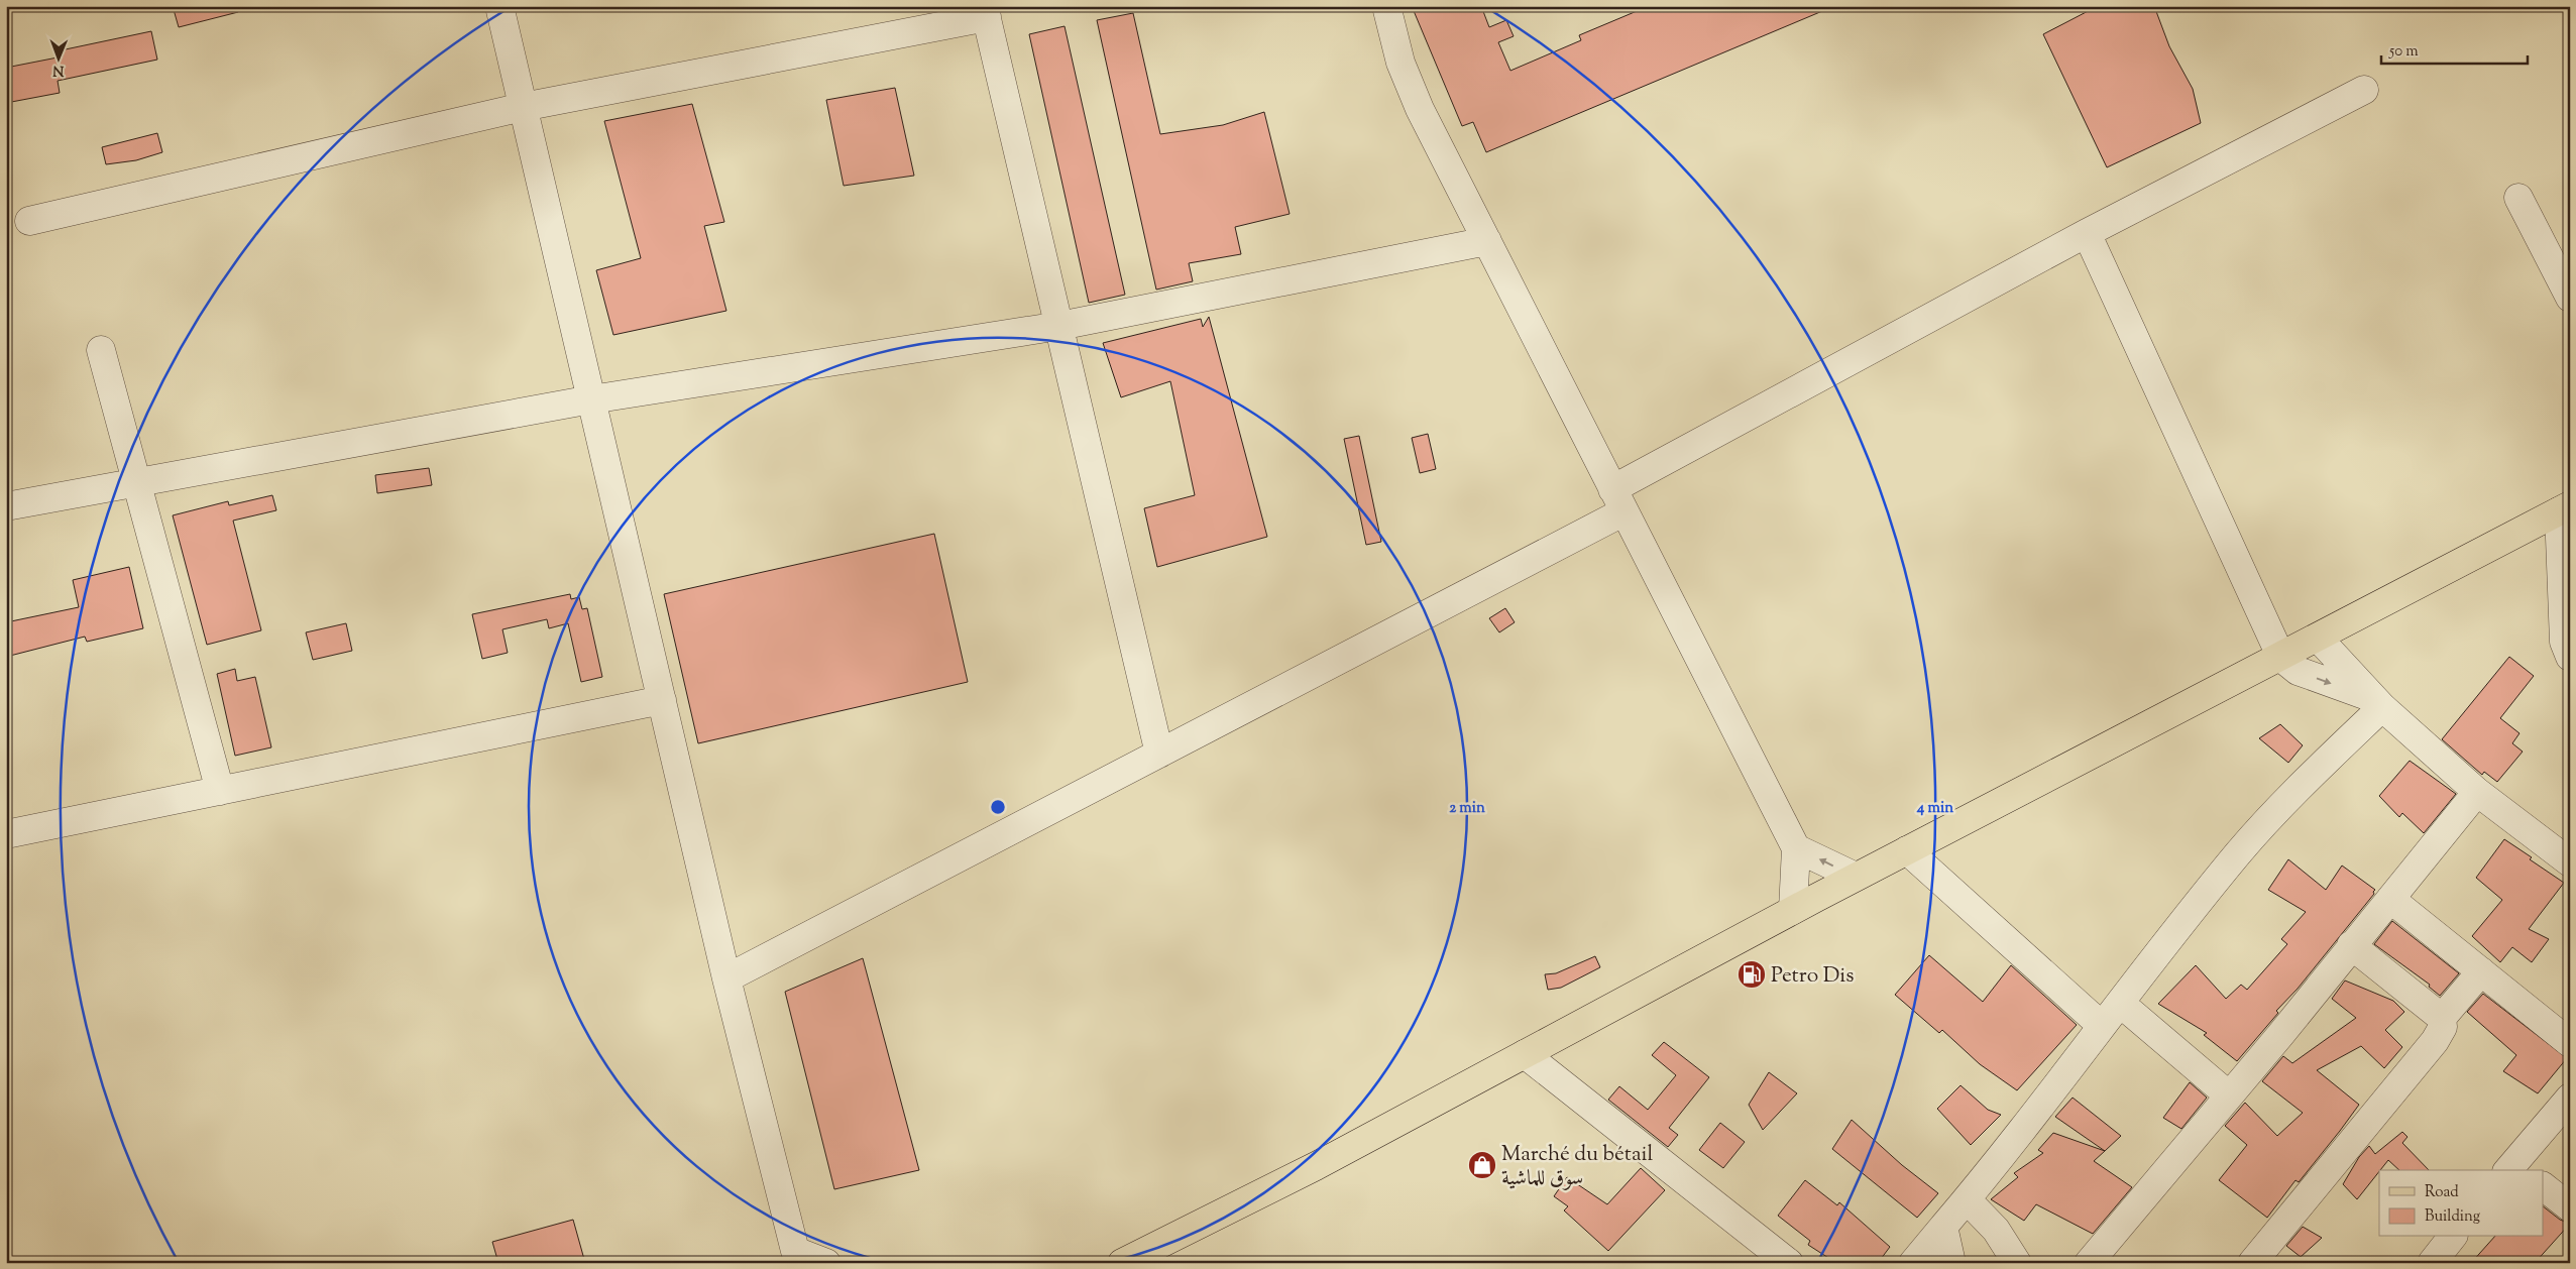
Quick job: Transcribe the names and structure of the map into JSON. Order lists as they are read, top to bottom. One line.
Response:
{"places":{"fuel station":["Petro Dis"],"shop":["Marché du bétail سوق للماشية"]},"legend":["Road","Building"],"scale_bar":"50 m","north":"bottom","rings":["2 min","4 min"]}
